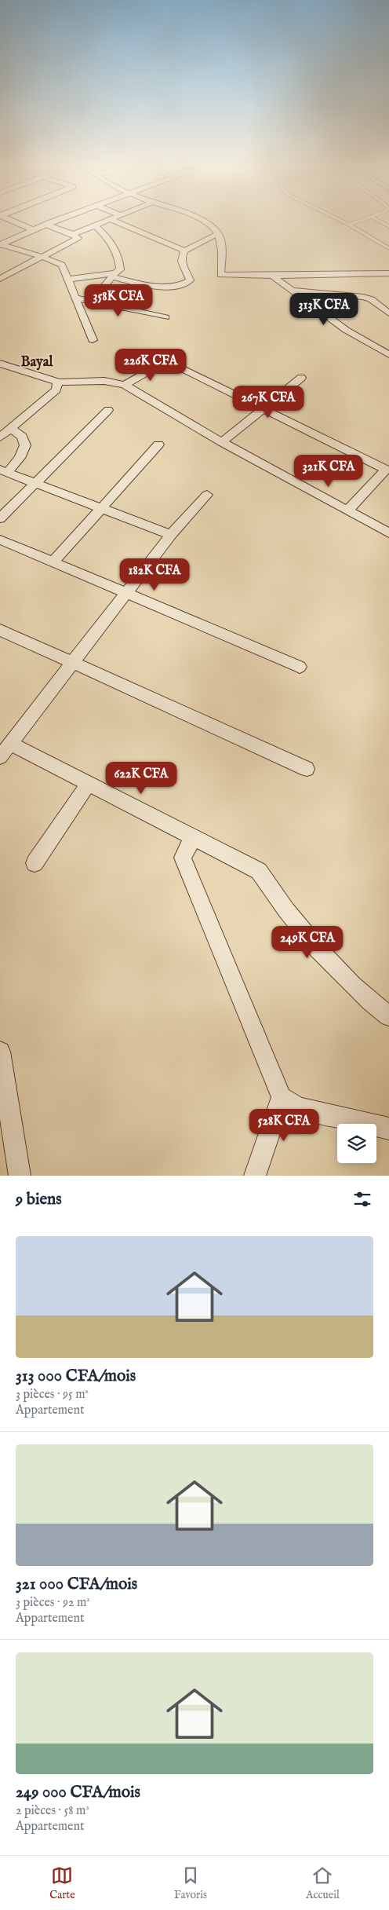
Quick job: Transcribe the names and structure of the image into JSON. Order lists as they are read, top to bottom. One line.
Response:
{"districts":["Bayal"],"page":{"price":["358K CFA","313K CFA","226K CFA","267K CFA","321K CFA","182K CFA","622K CFA","249K CFA","528K CFA"],"heading":"9 biens","list":[{"name":"313 000 CFA/mois","note":"3 pièces · 95 m² · Appartement"},{"name":"321 000 CFA/mois","note":"3 pièces · 92 m² · Appartement"},{"name":"249 000 CFA/mois","note":"2 pièces · 58 m² · Appartement"}],"tabs":["Carte","Favoris","Accueil"]}}
